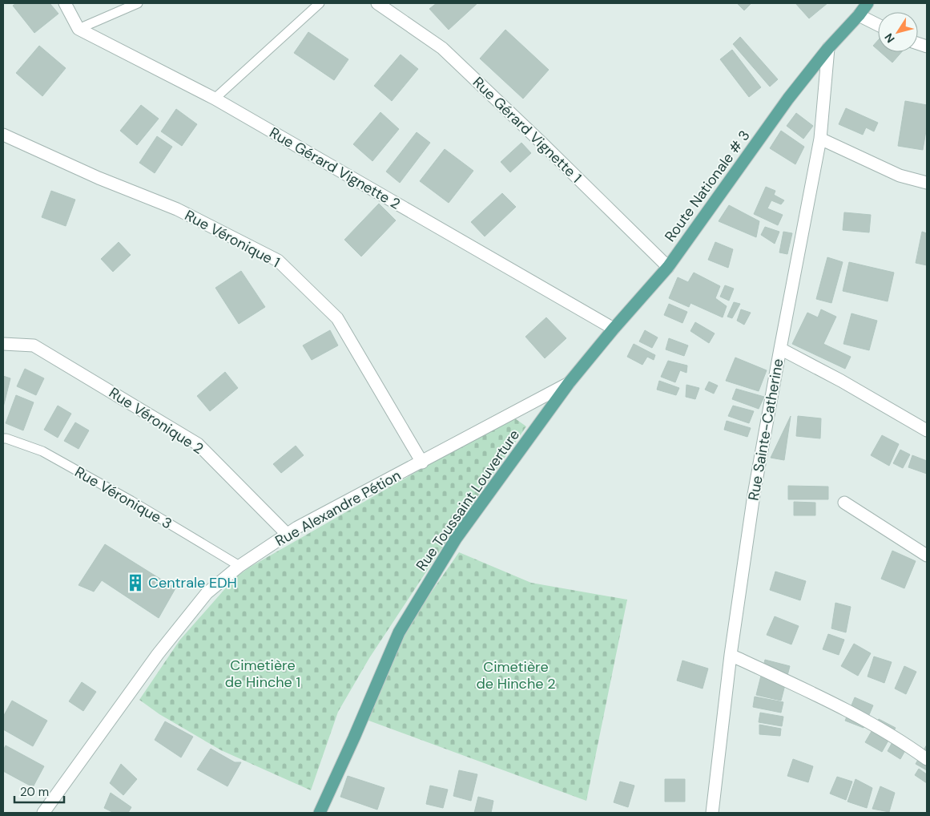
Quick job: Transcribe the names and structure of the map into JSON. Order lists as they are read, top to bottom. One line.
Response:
{"streets":{"main road":["Route Nationale # 3","Rue Toussaint Louverture"],"street":["Rue Gérard Vignette 1","Rue Gérard Vignette 2","Rue Véronique 1","Rue Véronique 2","Rue Sainte-Catherine","Rue Alexandre Pétion"],"lane":["Rue Véronique 3"]},"crossings":[["Rue Gérard Vignette 1","Route Nationale # 3"],["Rue Gérard Vignette 2","Route Nationale # 3"],["Route Nationale # 3","Rue Sainte-Catherine"],["Route Nationale # 3","Rue Toussaint Louverture"],["Route Nationale # 3","Rue Alexandre Pétion"],["Rue Véronique 1","Rue Alexandre Pétion"],["Rue Véronique 2","Rue Alexandre Pétion"],["Rue Véronique 3","Rue Alexandre Pétion"],["Rue Toussaint Louverture","Rue Alexandre Pétion"]],"parks":["Cimetière de Hinche 1","Cimetière de Hinche 2"],"places":{"building":["Centrale EDH"]},"scale_bar":"20 m","north":"bottom left"}
